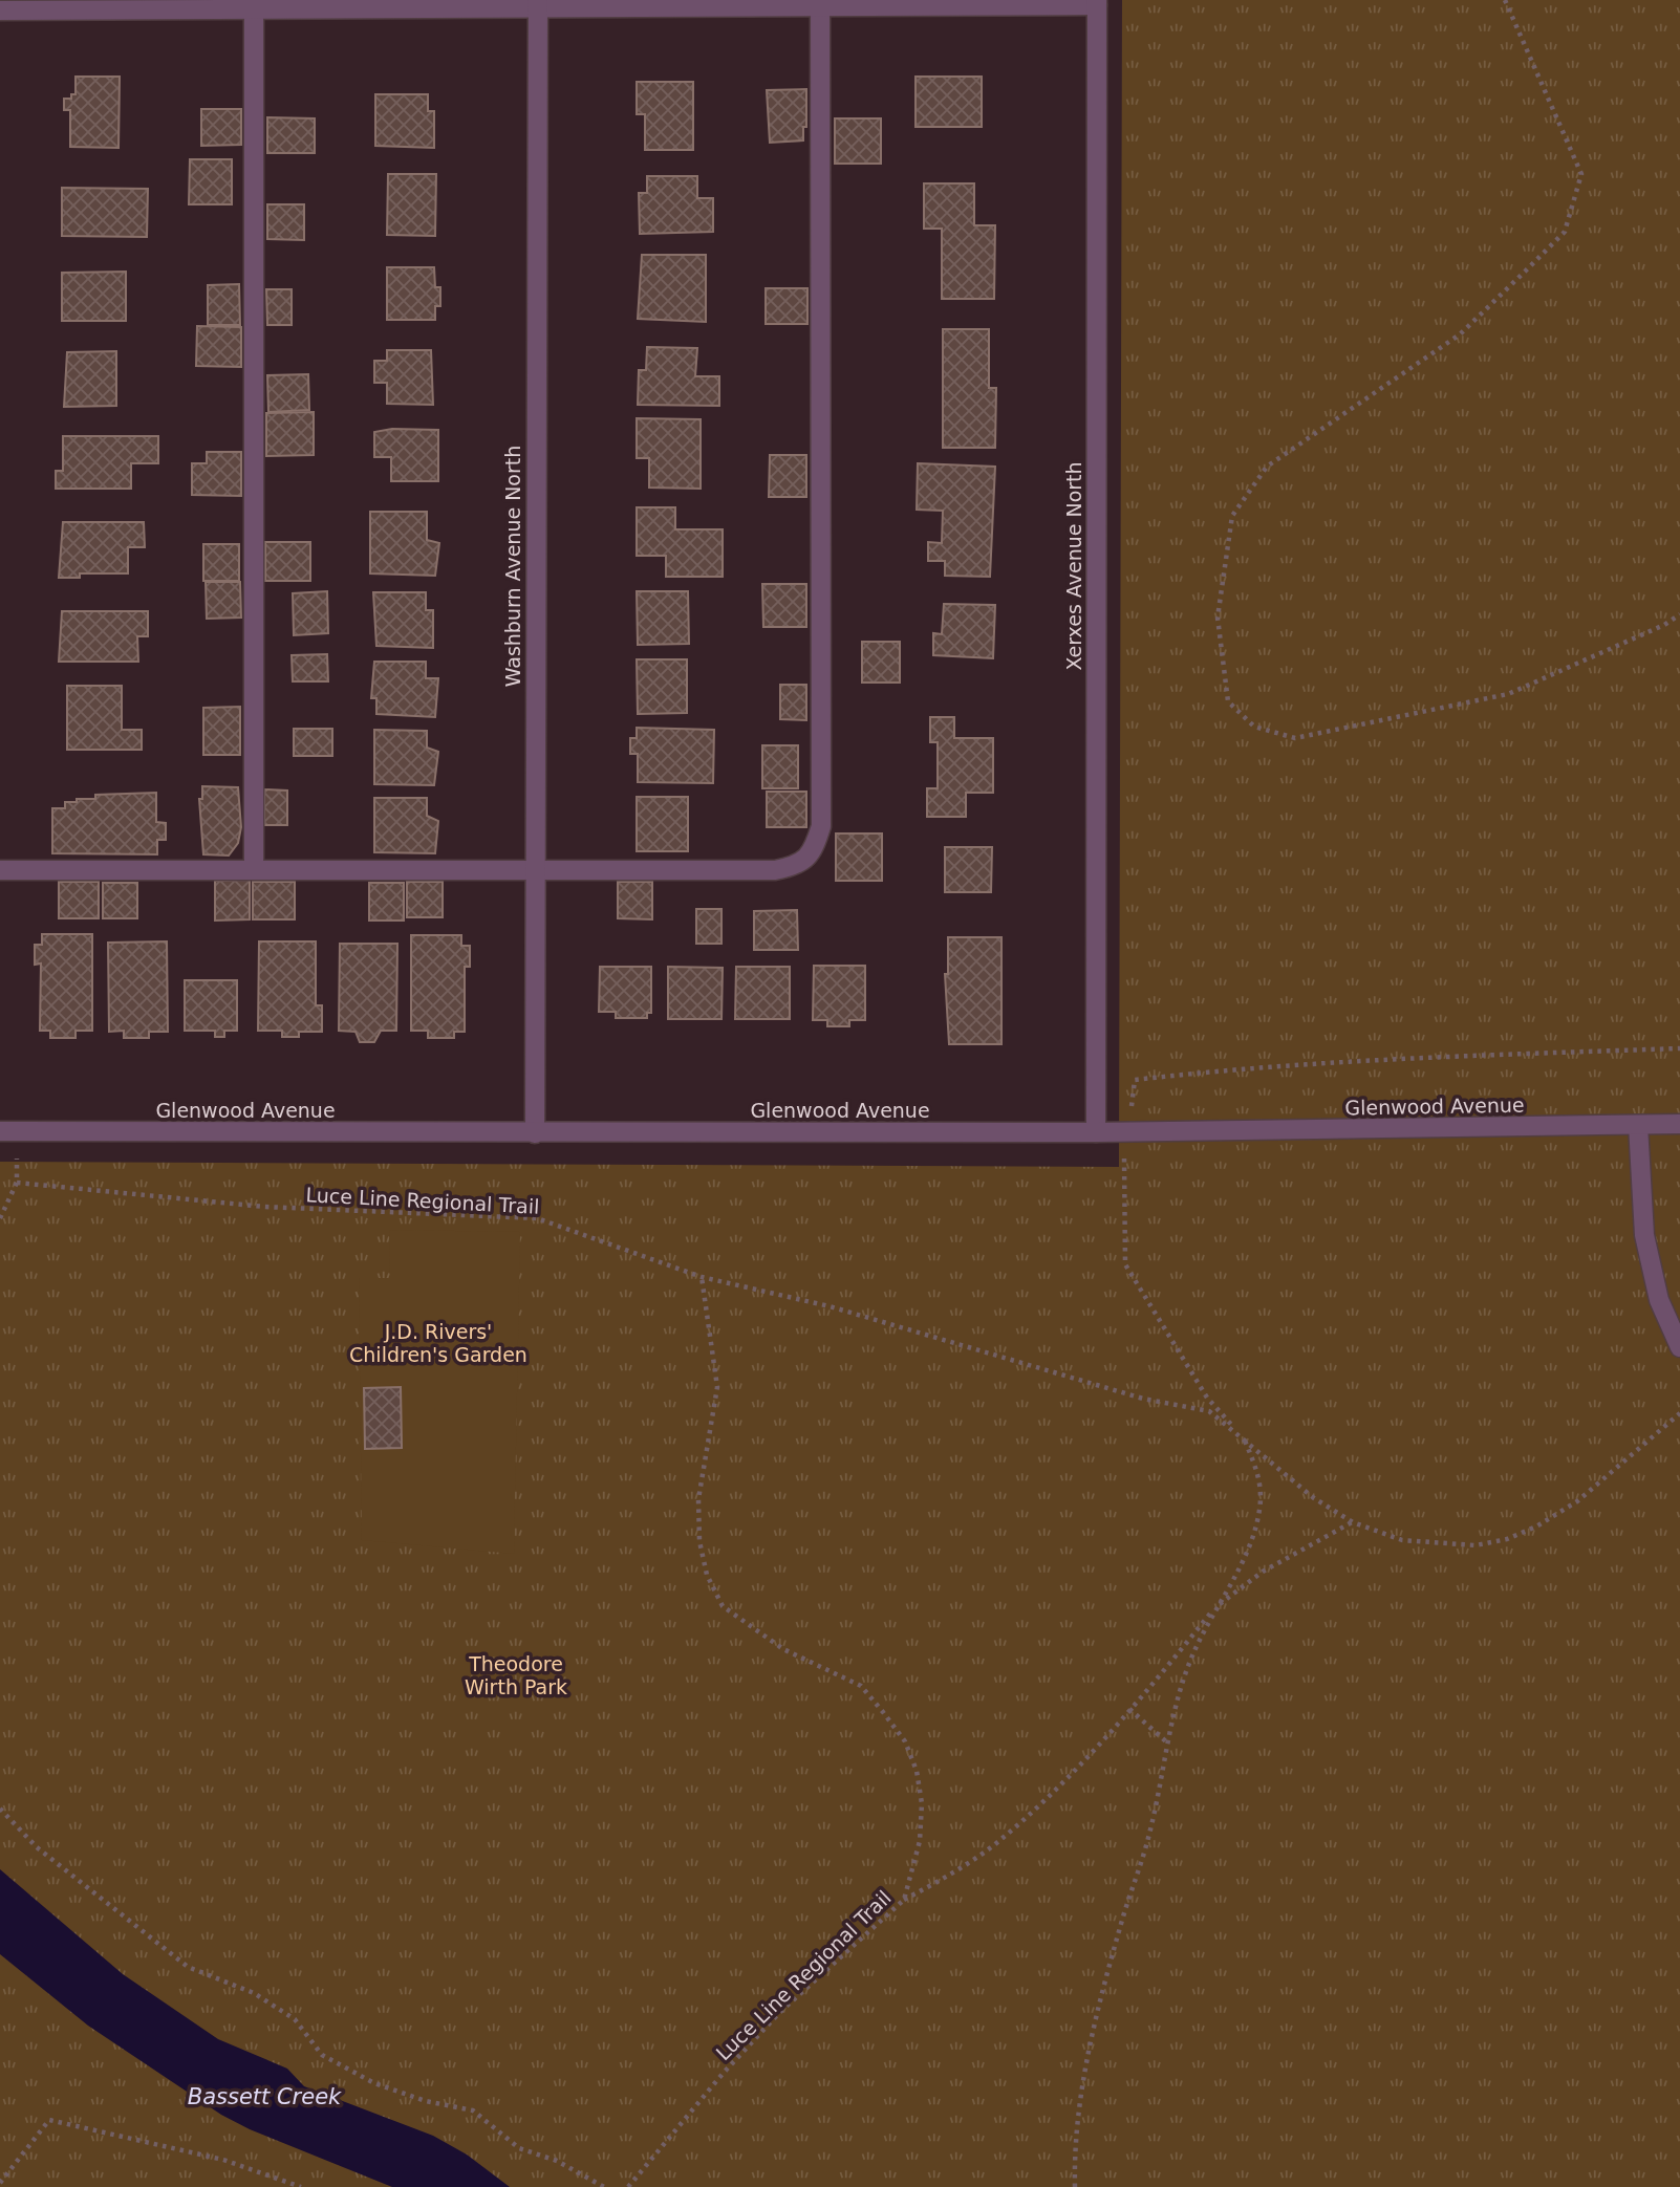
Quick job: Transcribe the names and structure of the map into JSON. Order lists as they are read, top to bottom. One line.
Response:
{"streets":{"street":["Washburn Avenue North","Xerxes Avenue North","Glenwood Avenue"],"path":["Luce Line Regional Trail"]},"crossings":[["Washburn Avenue North","Glenwood Avenue"],["Xerxes Avenue North","Glenwood Avenue"]],"water":["Bassett Creek"],"parks":["J.D. Rivers' Children's Garden","Theodore Wirth Park"]}
